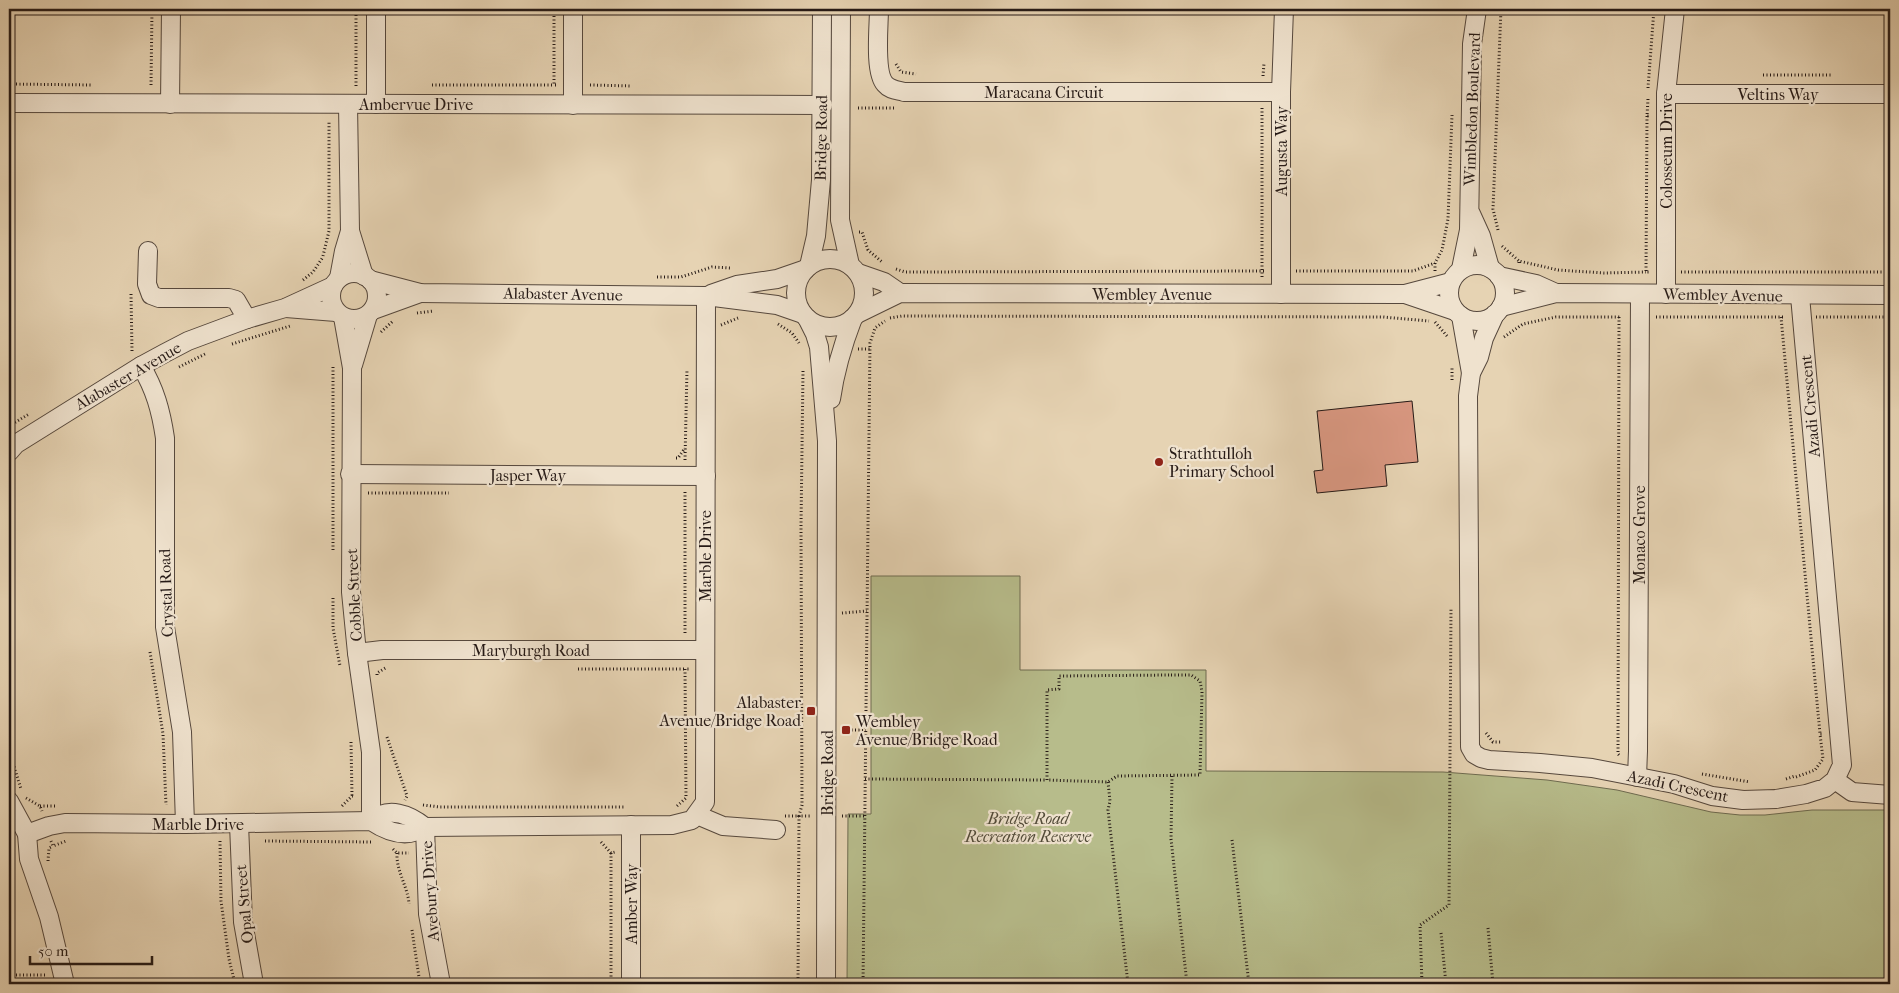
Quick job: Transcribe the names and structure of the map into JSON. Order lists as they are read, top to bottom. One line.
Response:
{"streets":{"street":["Maracana Circuit","Veltins Way","Ambervue Drive","Wimbledon Boulevard","Bridge Road","Augusta Way","Colosseum Drive","Alabaster Avenue","Wembley Avenue","Azadi Crescent","Jasper Way","Monaco Grove","Marble Drive","Crystal Road","Cobble Street","Maryburgh Road","Avebury Drive","Opal Street","Amber Way"]},"crossings":[["Maracana Circuit","Augusta Way"],["Veltins Way","Colosseum Drive"],["Ambervue Drive","Bridge Road"],["Wimbledon Boulevard","Wembley Avenue"],["Wimbledon Boulevard","Azadi Crescent"],["Bridge Road","Alabaster Avenue"],["Bridge Road","Wembley Avenue"],["Augusta Way","Wembley Avenue"],["Colosseum Drive","Wembley Avenue"],["Alabaster Avenue","Wembley Avenue"],["Alabaster Avenue","Marble Drive"],["Alabaster Avenue","Crystal Road"],["Alabaster Avenue","Cobble Street"],["Wembley Avenue","Azadi Crescent"],["Wembley Avenue","Monaco Grove"],["Azadi Crescent","Monaco Grove"],["Jasper Way","Marble Drive"],["Jasper Way","Cobble Street"],["Marble Drive","Crystal Road"],["Marble Drive","Cobble Street"],["Marble Drive","Maryburgh Road"],["Marble Drive","Avebury Drive"],["Marble Drive","Opal Street"],["Cobble Street","Maryburgh Road"]],"parks":["Bridge Road Recreation Reserve"],"places":{"other":["Strathtulloh Primary School"],"transit":["Alabaster Avenue/Bridge Road","Wembley Avenue/Bridge Road"]},"scale_bar":"50 m"}
